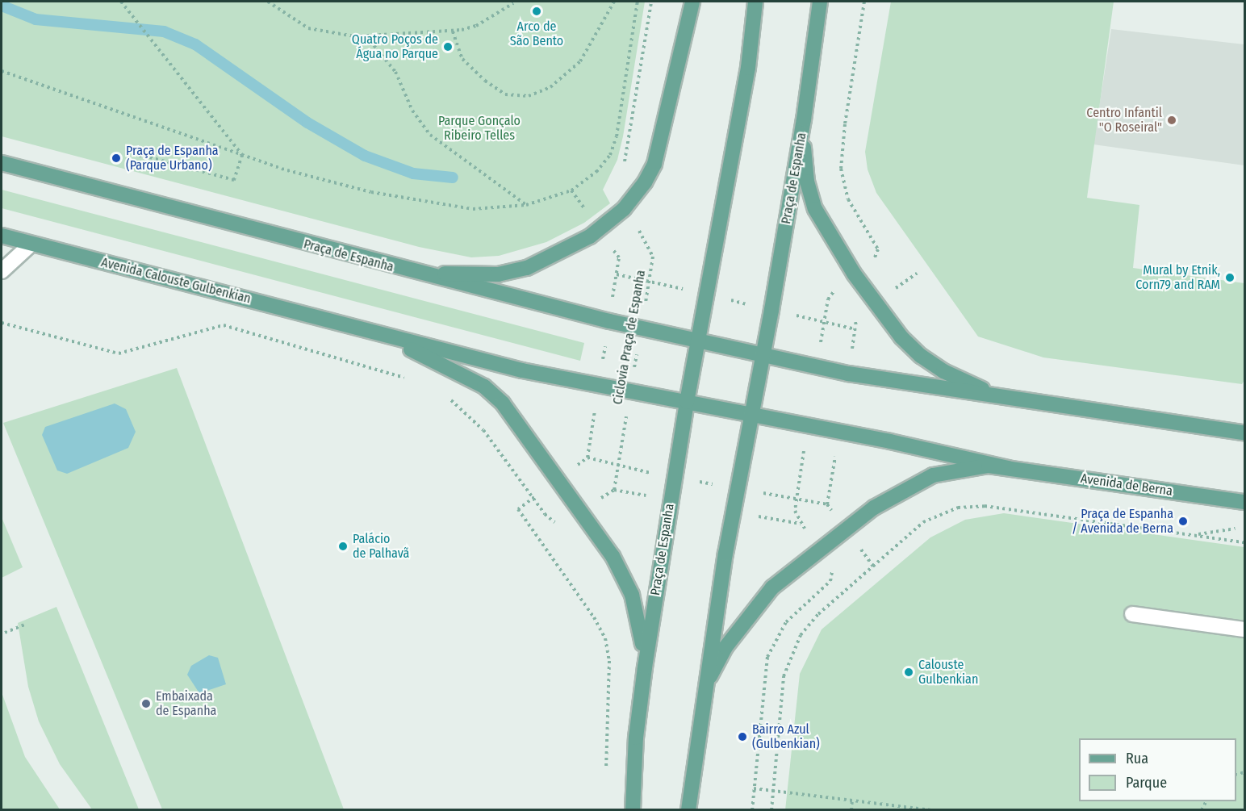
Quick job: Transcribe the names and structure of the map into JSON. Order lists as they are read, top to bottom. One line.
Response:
{"streets":{"main road":["Praça de Espanha","Avenida Calouste Gulbenkian","Avenida de Berna"],"path":["Ciclovia Praça de Espanha"]},"crossings":[["Praça de Espanha","Ciclovia Praça de Espanha"]],"parks":["Parque Gonçalo Ribeiro Telles"],"places":["Arco de São Bento","Quatro Poços de Água no Parque","Centro Infantil \"O Roseiral\"","Praça de Espanha (Parque Urbano)","Mural by Etnik, Corn79 and RAM","Praça de Espanha / Avenida de Berna","Palácio de Palhavã","Calouste Gulbenkian","Embaixada de Espanha","Bairro Azul (Gulbenkian)"],"legend":["Rua","Parque"]}
